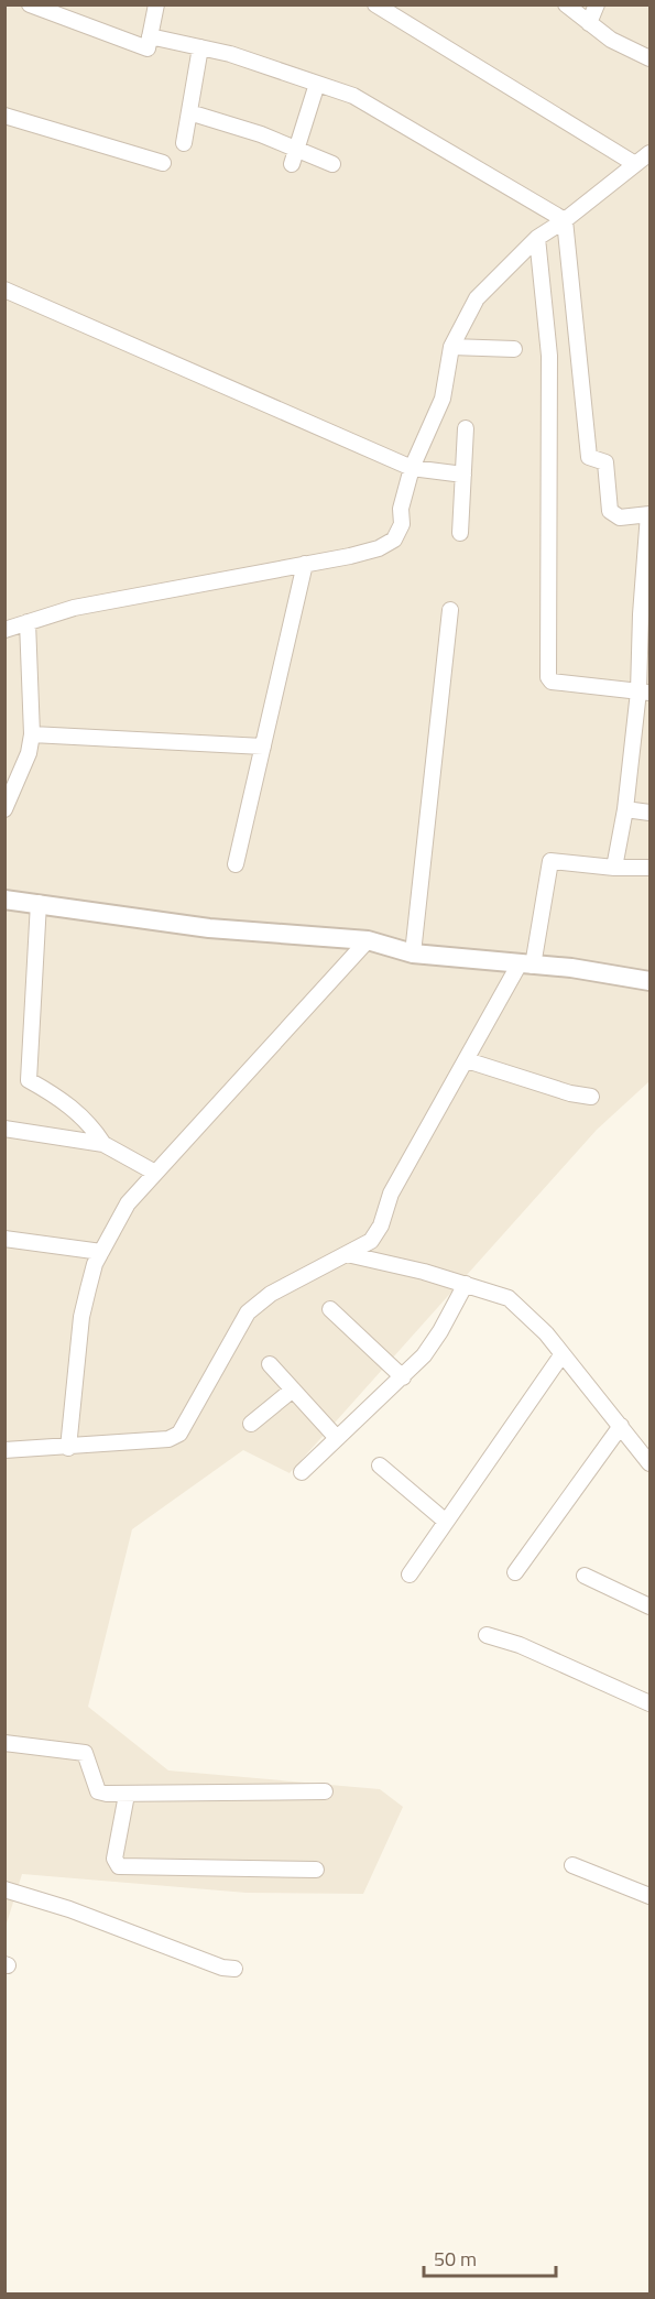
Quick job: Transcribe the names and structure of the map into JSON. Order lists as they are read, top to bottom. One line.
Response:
{"scale_bar":"50 m"}
